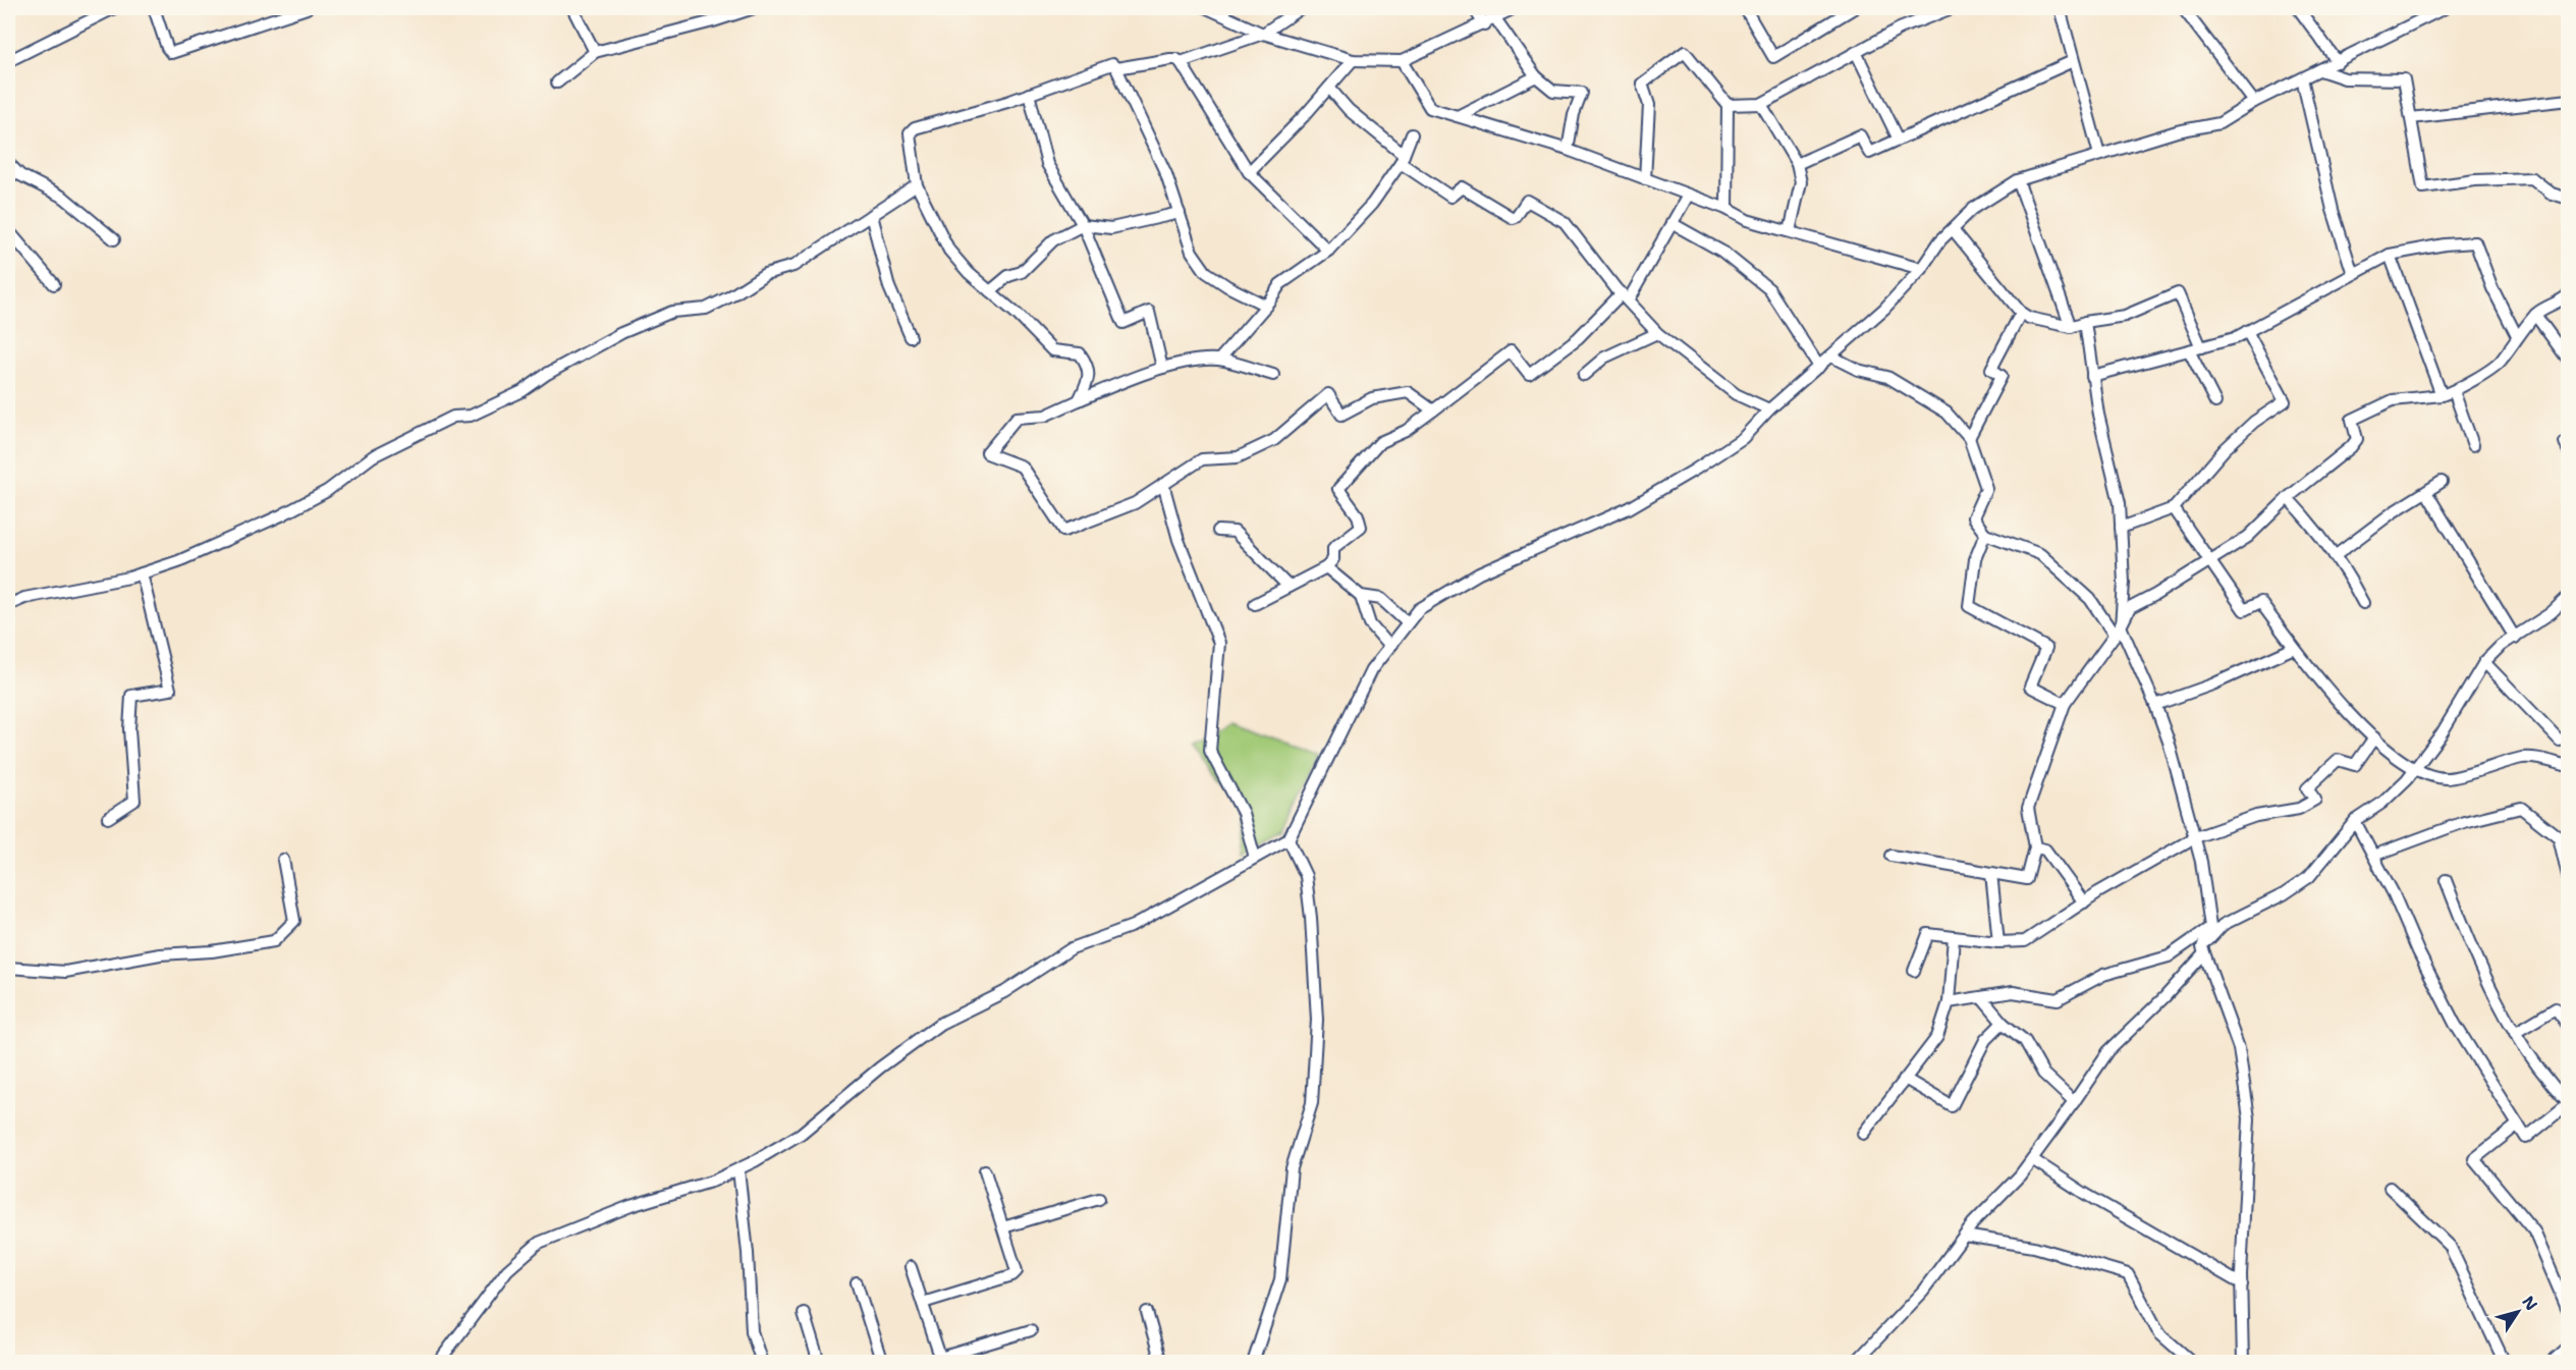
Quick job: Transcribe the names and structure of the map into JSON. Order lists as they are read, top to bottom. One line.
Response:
{"north":"top right"}
